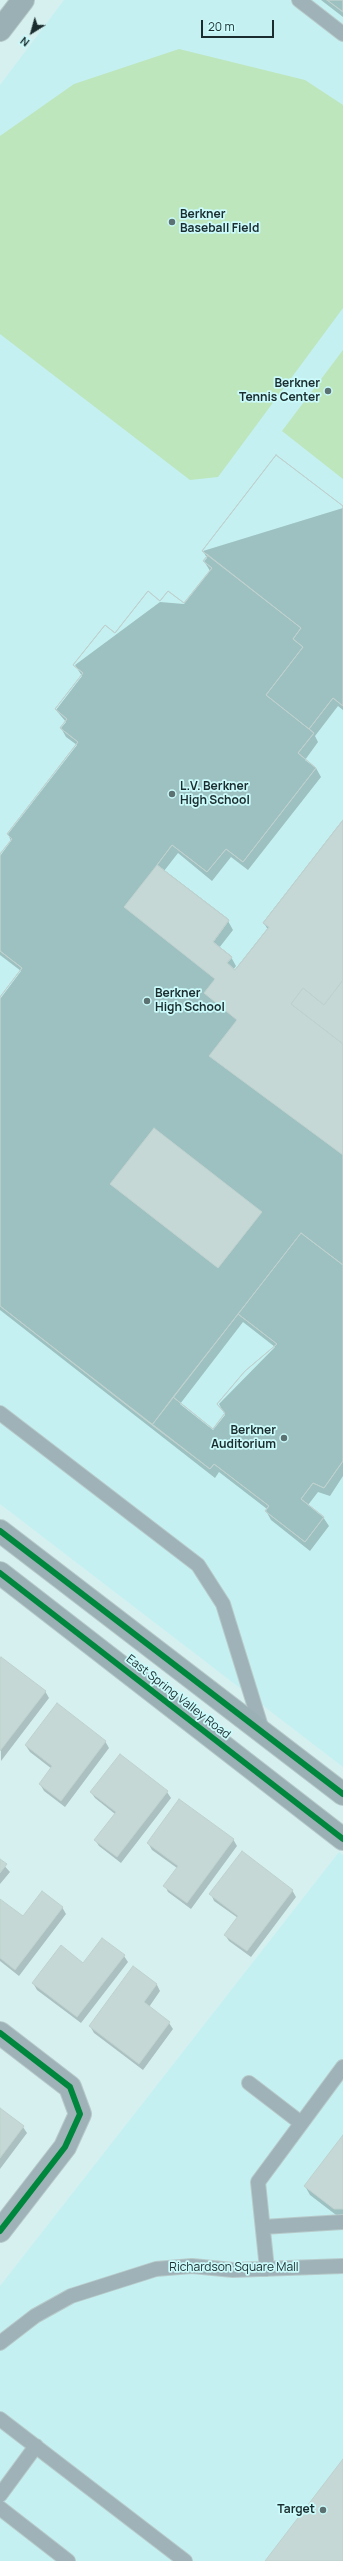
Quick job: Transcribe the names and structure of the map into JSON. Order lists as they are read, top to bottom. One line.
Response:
{"streets":{"street":["East Spring Valley Road"],"lane":["Richardson Square Mall"]},"places":["Berkner Baseball Field","Berkner Tennis Center","L.V. Berkner High School","Berkner High School","Berkner Auditorium","Target"],"scale_bar":"20 m","north":"bottom left"}
